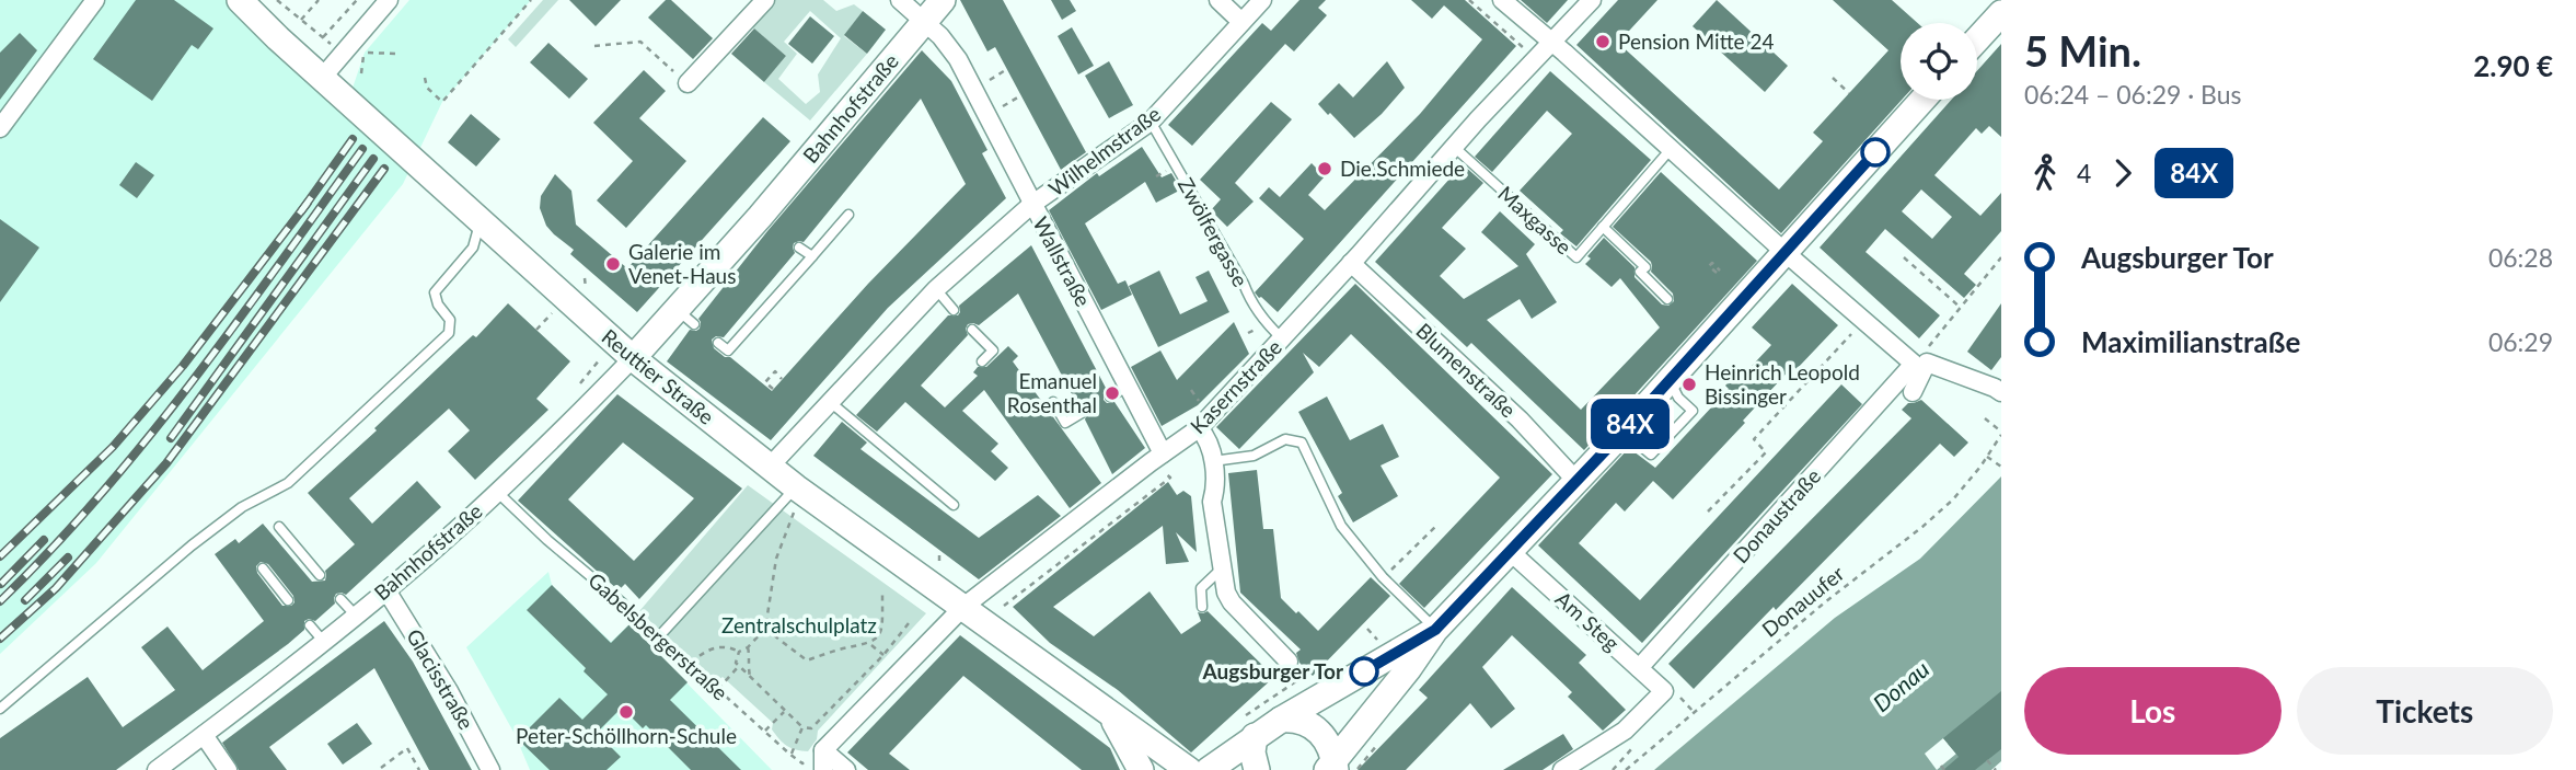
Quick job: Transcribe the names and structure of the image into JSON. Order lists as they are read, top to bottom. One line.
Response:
{"streets":{"street":["Bahnhofstraße","Wilhelmstraße","Wallstraße","Blumenstraße","Reuttier Straße","Kasernstraße","Donaustraße","Am Steg","Glacisstraße"],"lane":["Maxgasse","Zwölfergasse","Gabelsbergerstraße"],"path":["Donauufer"]},"crossings":[["Bahnhofstraße","Wallstraße"],["Bahnhofstraße","Reuttier Straße"],["Bahnhofstraße","Gabelsbergerstraße"],["Bahnhofstraße","Glacisstraße"],["Wilhelmstraße","Zwölfergasse"],["Wilhelmstraße","Wallstraße"],["Wilhelmstraße","Reuttier Straße"],["Maxgasse","Kasernstraße"],["Zwölfergasse","Kasernstraße"],["Wallstraße","Kasernstraße"],["Blumenstraße","Kasernstraße"],["Reuttier Straße","Kasernstraße"],["Donaustraße","Am Steg"]],"water":["Donau"],"parks":["Zentralschulplatz"],"places":["Pension Mitte 24","Die.Schmiede","Galerie im Venet-Haus","Heinrich Leopold Bissinger","Emanuel Rosenthal","Augsburger Tor","Peter-Schöllhorn-Schule"],"lines":["bus line 84X"],"page":{"on_map":"84X","heading":["5 Min.","06:24 – 06:29 · Bus","2.90 €"],"legs":["4","84X"],"list":[{"name":"Augsburger Tor","value":"06:28"},{"name":"Maximilianstraße","value":"06:29"}],"buttons":["Los","Tickets"]}}
